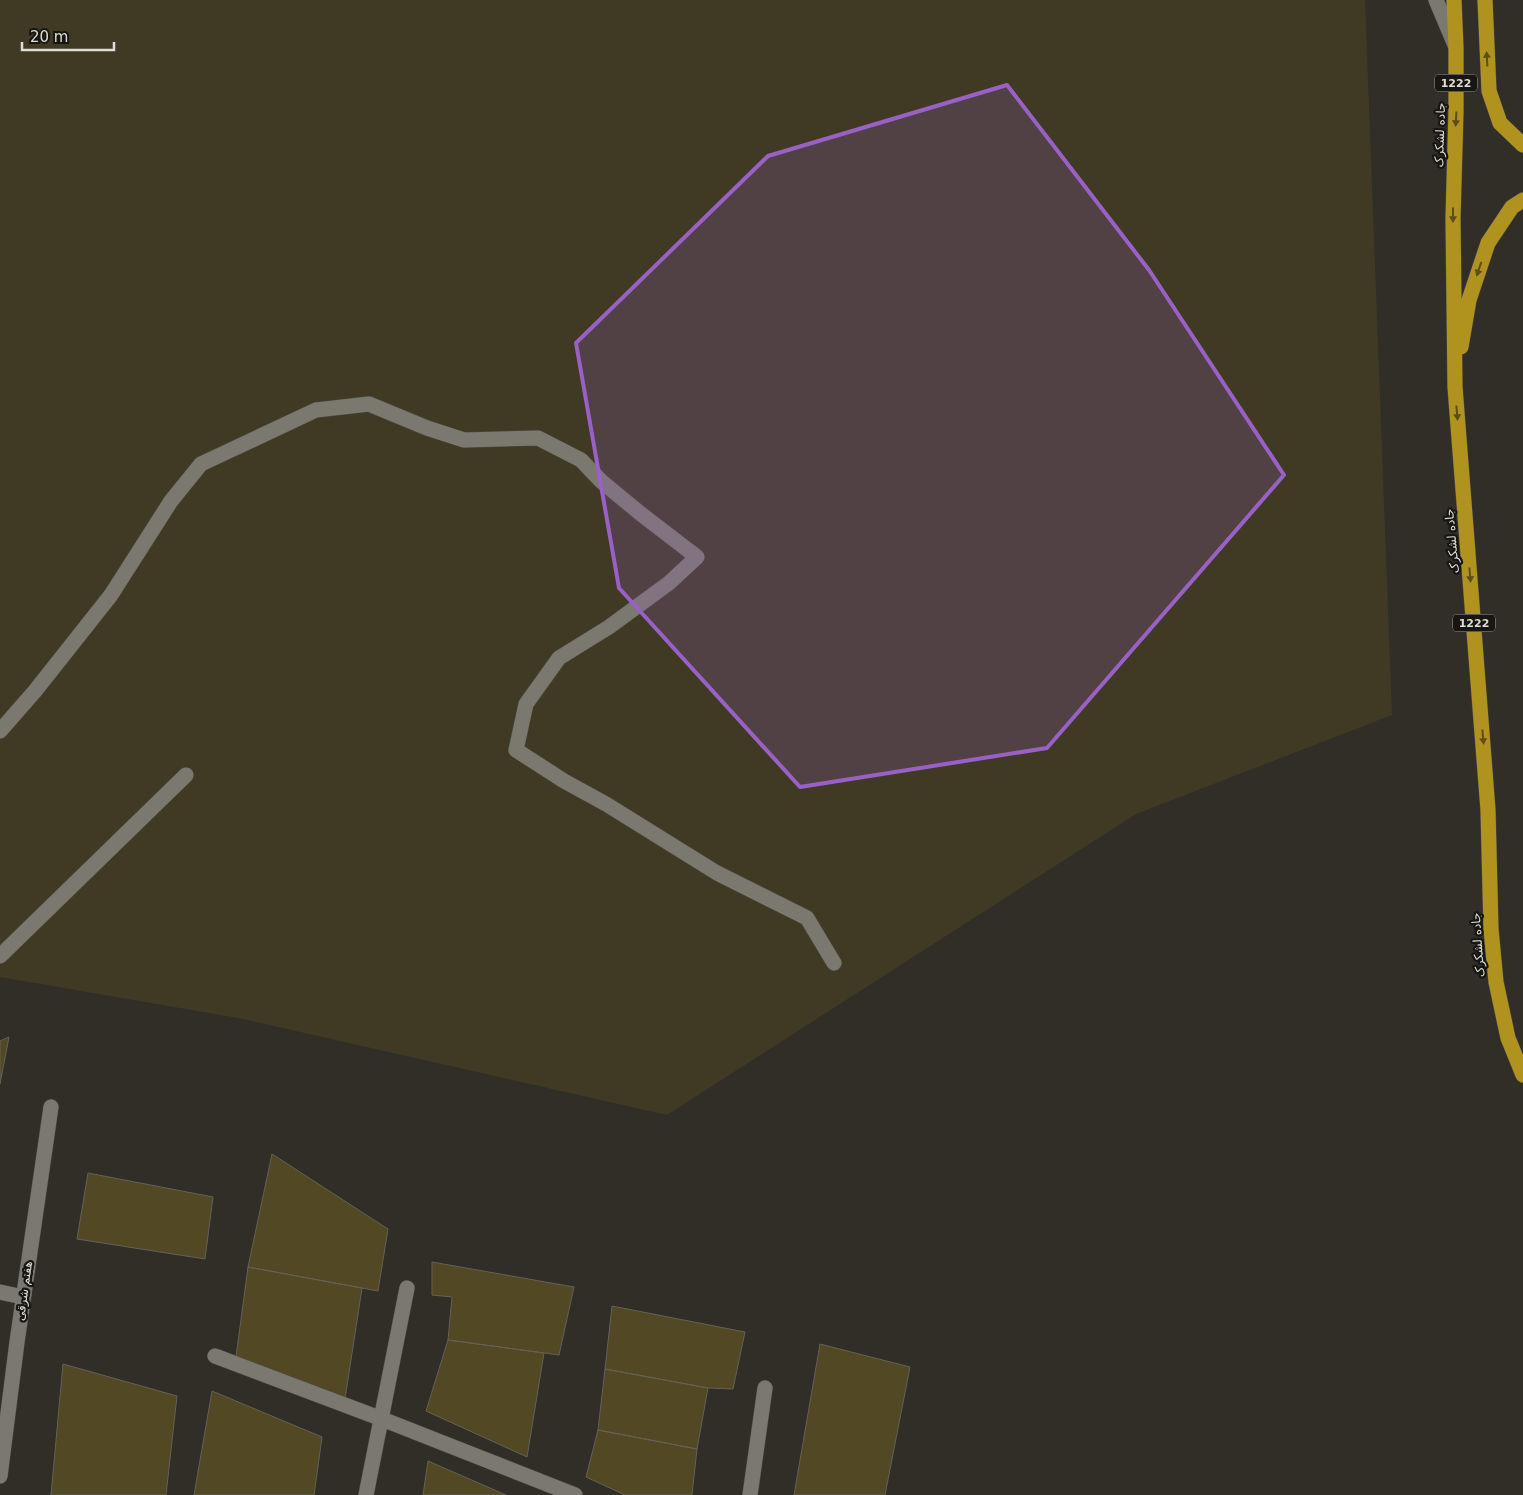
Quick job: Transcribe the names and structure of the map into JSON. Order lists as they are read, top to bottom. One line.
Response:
{"streets":{"highway":["1222","جاده لشکرک"],"street":["هفتم شرقی"]},"crossings":[["1222","جاده لشکرک"]],"one_way":["جاده لشکرک"],"scale_bar":"20 m"}
